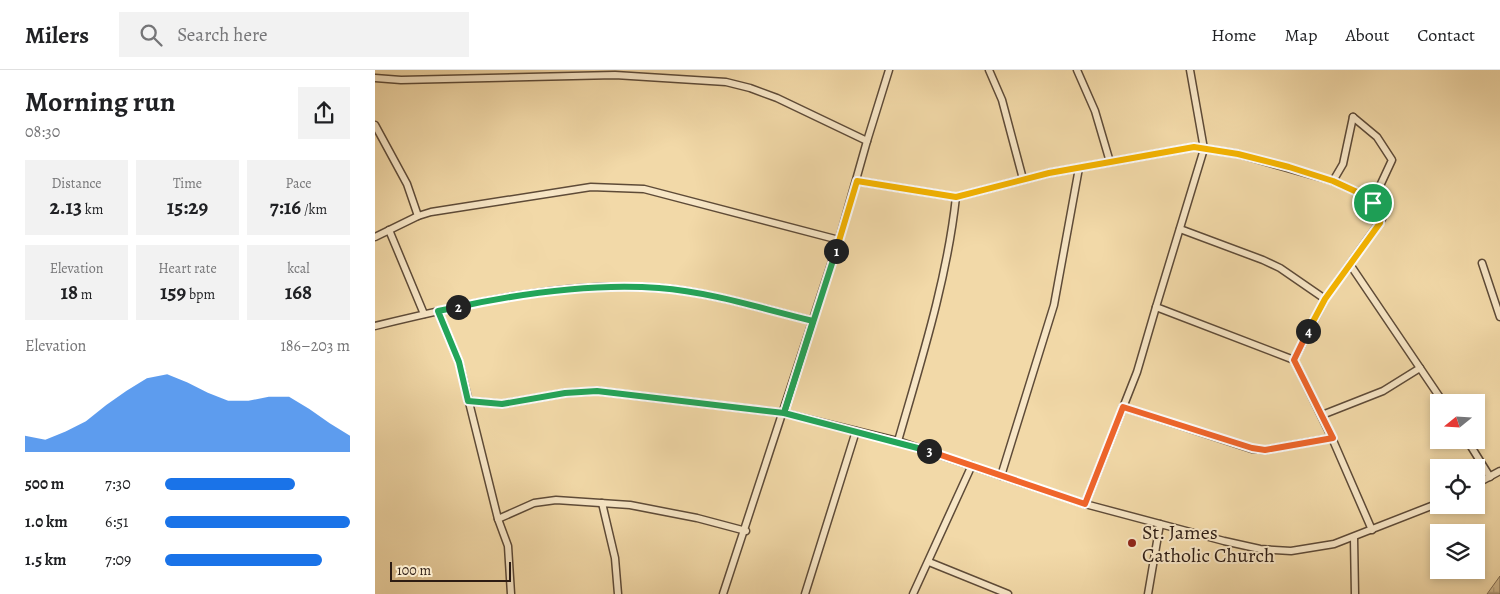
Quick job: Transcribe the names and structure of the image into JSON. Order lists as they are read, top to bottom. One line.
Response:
{"places":["St. James Catholic Church"],"scale_bar":"100 m","north":"left","page":{"header":"Milers","search":"Search here","nav":["Home","Map","About","Contact"],"heading":["Morning run","08:30"],"stats":[["Distance","2.13 km"],["Time","15:29"],["Pace","7:16 /km"],["Elevation","18 m"],["Heart rate","159 bpm"],["kcal","168"]],"pins":["1","2","4","3"],"chart":["Elevation","186–203 m"],"list":[{"name":"500 m","note":"7:30"},{"name":"1.0 km","note":"6:51"},{"name":"1.5 km","note":"7:09"}],"scale":"100 m"}}
